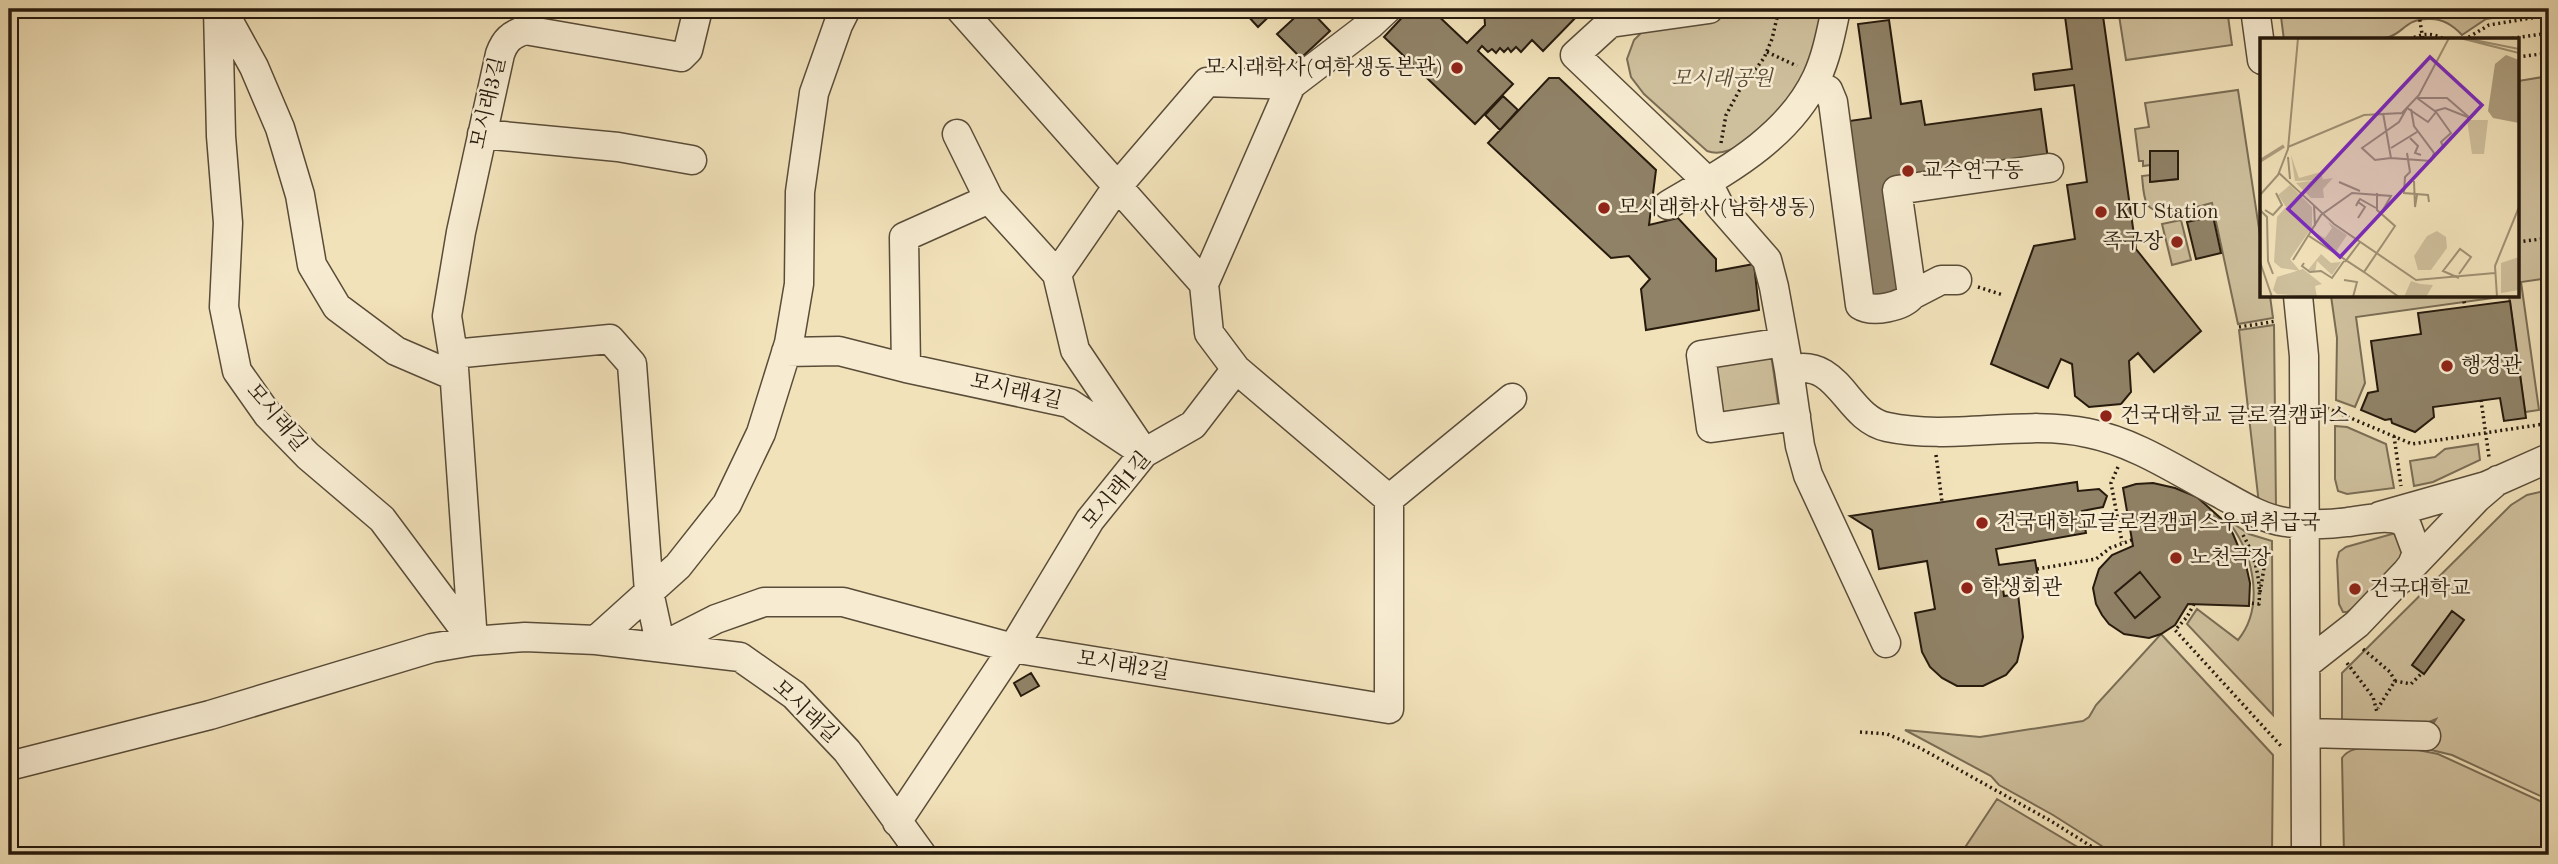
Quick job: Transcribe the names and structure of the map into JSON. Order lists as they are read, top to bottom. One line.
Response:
{"streets":{"street":["모시래3길","모시래4길","모시래길","모시래1길","모시래2길"]},"crossings":[["모시래3길","모시래길"],["모시래4길","모시래1길"],["모시래길","모시래1길"],["모시래길","모시래2길"],["모시래1길","모시래2길"]],"parks":["모시래공원"],"places":["모시래학사(여학생동본관)","교수연구동","모시래학사(남학생동)","KU Station","족구장","행정관","건국대학교 글로컬캠퍼스","건국대학교글로컬캠퍼스우편취급국","노천극장","학생회관","건국대학교"]}
